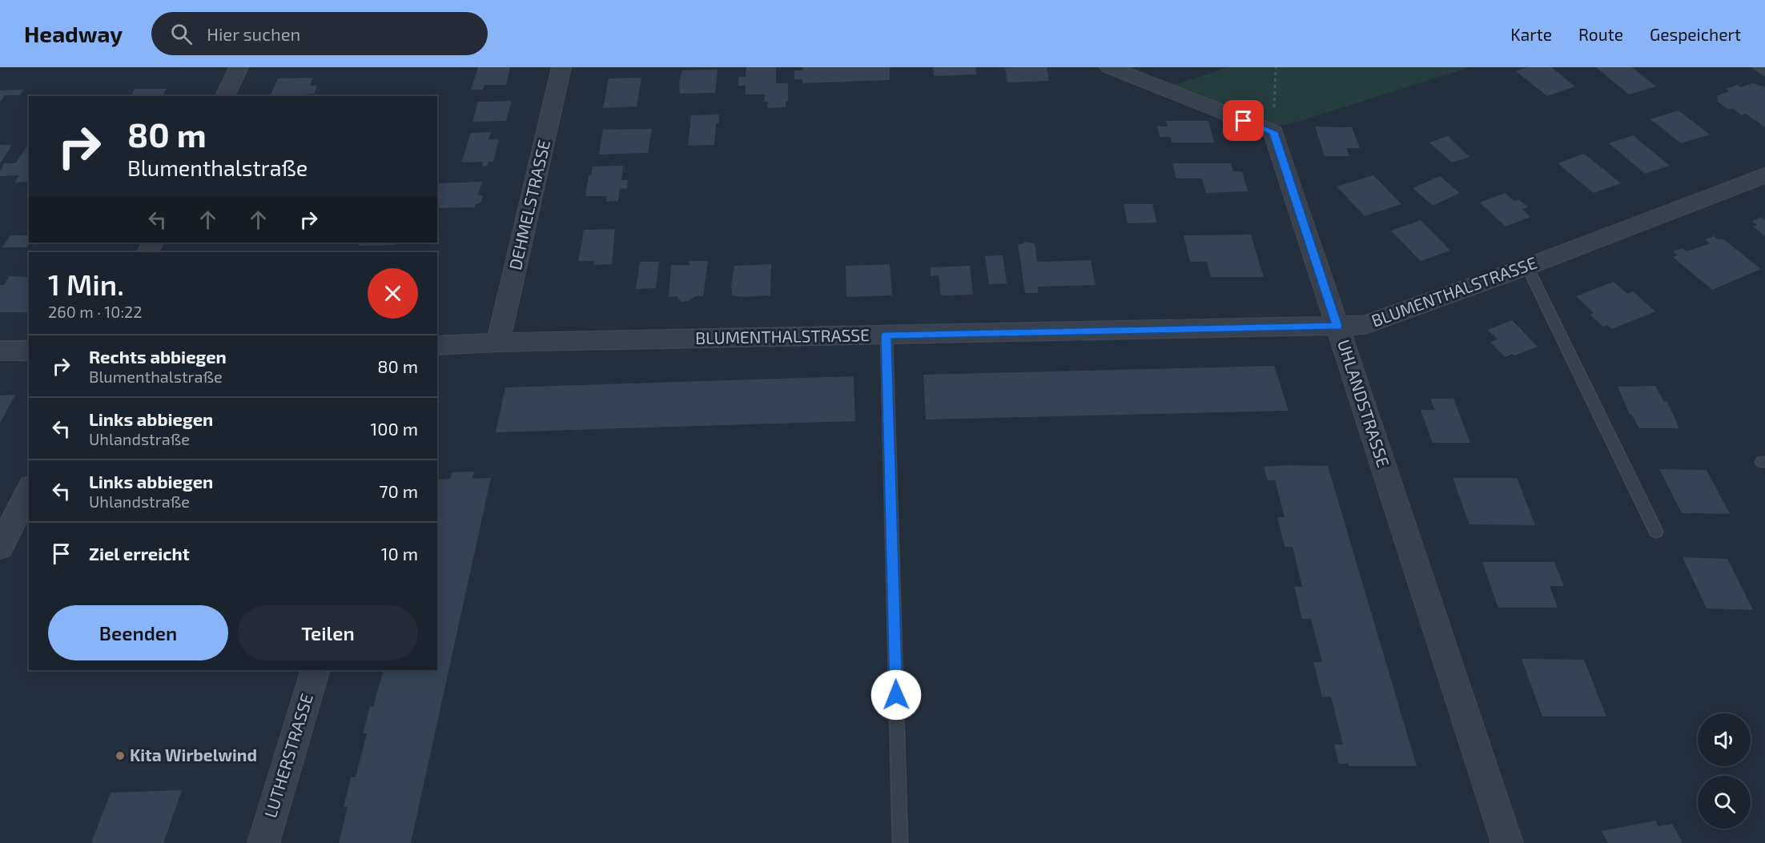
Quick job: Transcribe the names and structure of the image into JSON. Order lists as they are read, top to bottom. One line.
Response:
{"streets":{"street":["DEHMELSTRASSE","BLUMENTHALSTRASSE","UHLANDSTRASSE","LUTHERSTRASSE"]},"crossings":[["DEHMELSTRASSE","BLUMENTHALSTRASSE"],["BLUMENTHALSTRASSE","UHLANDSTRASSE"]],"places":["Kita Wirbelwind"],"page":{"header":"Headway","search":"Hier suchen","nav":["Karte","Route","Gespeichert"],"turn":["80 m","Blumenthalstraße"],"heading":["1 Min.","260 m · 10:22"],"list":[{"name":"Rechts abbiegen","note":"Blumenthalstraße","value":"80 m"},{"name":"Links abbiegen","note":"Uhlandstraße","value":"100 m"},{"name":"Links abbiegen","note":"Uhlandstraße","value":"70 m"},{"name":"Ziel erreicht","value":"10 m"}],"buttons":["Beenden","Teilen"]}}
